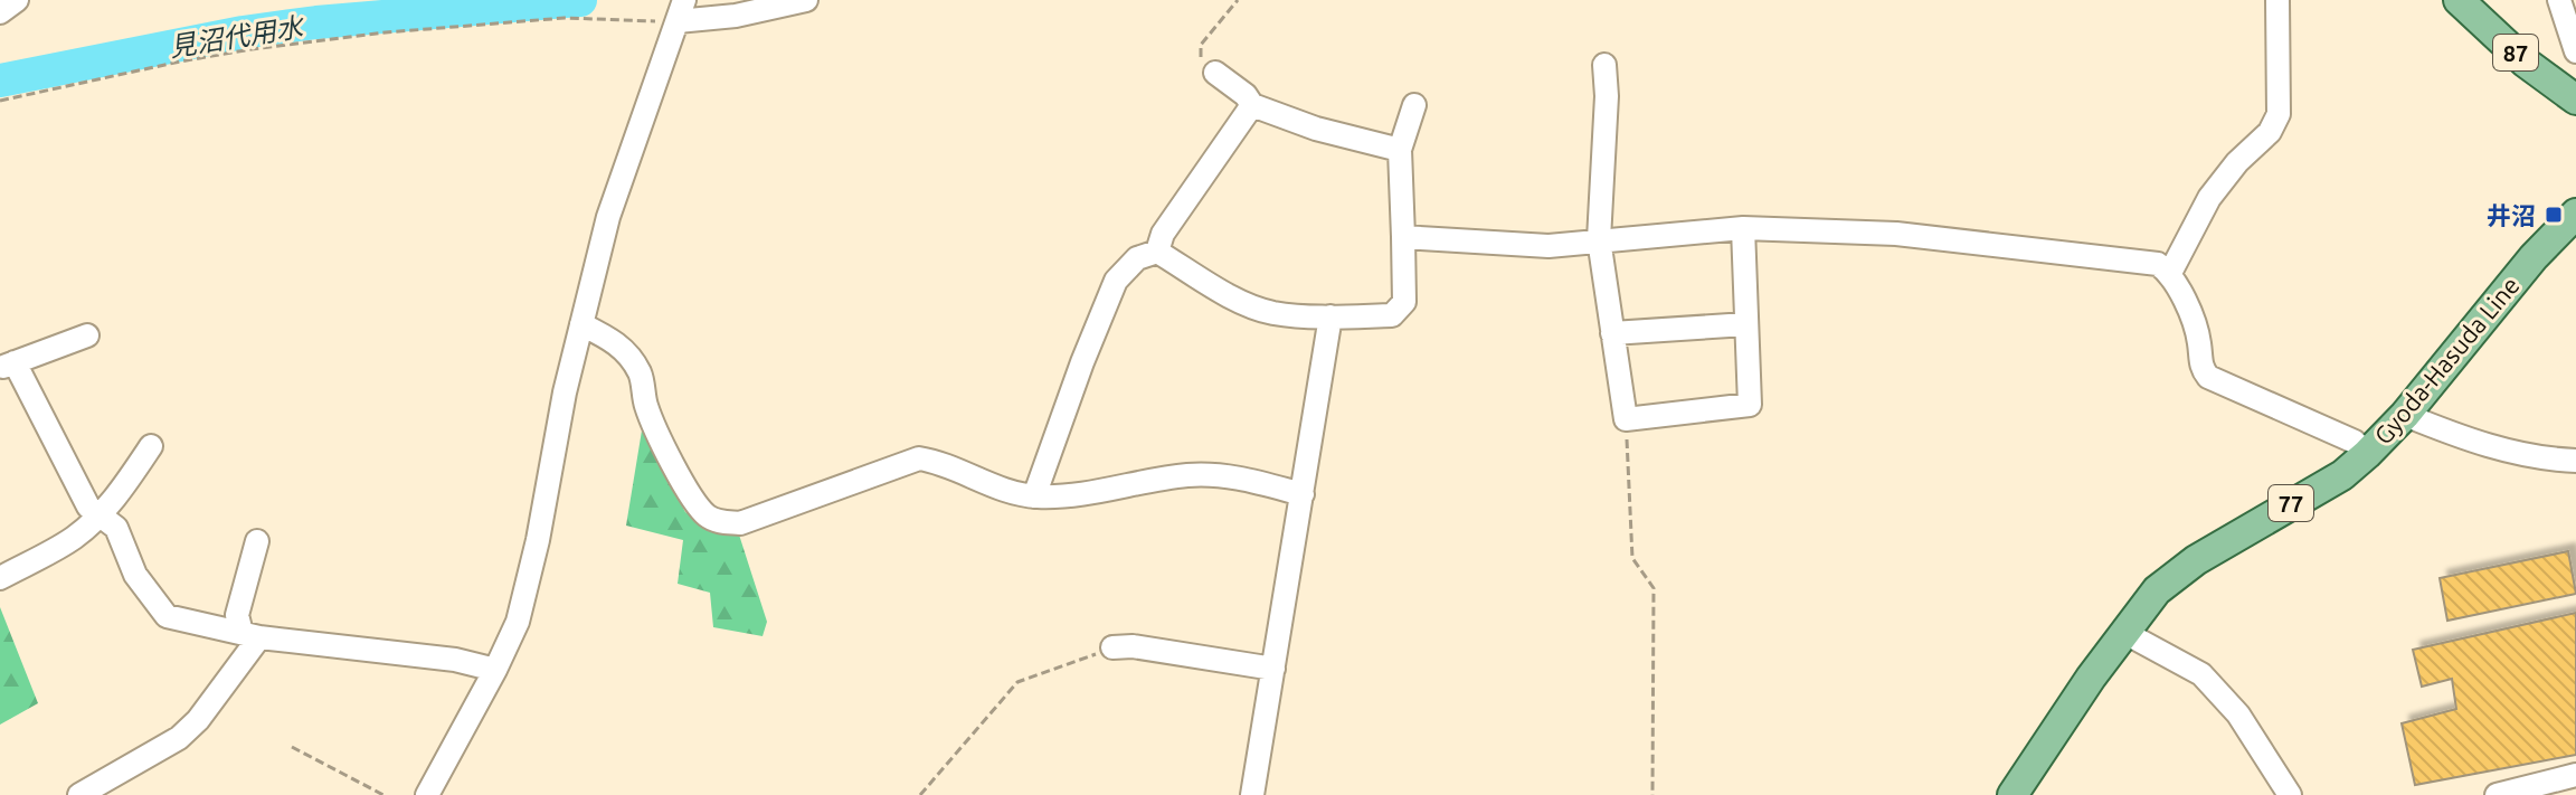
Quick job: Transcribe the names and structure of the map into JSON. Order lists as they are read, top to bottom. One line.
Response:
{"streets":{"main road":["87","Gyoda-Hasuda Line","77"]},"water":["見沼代用水"],"places":{"transit":["井沼"]}}
